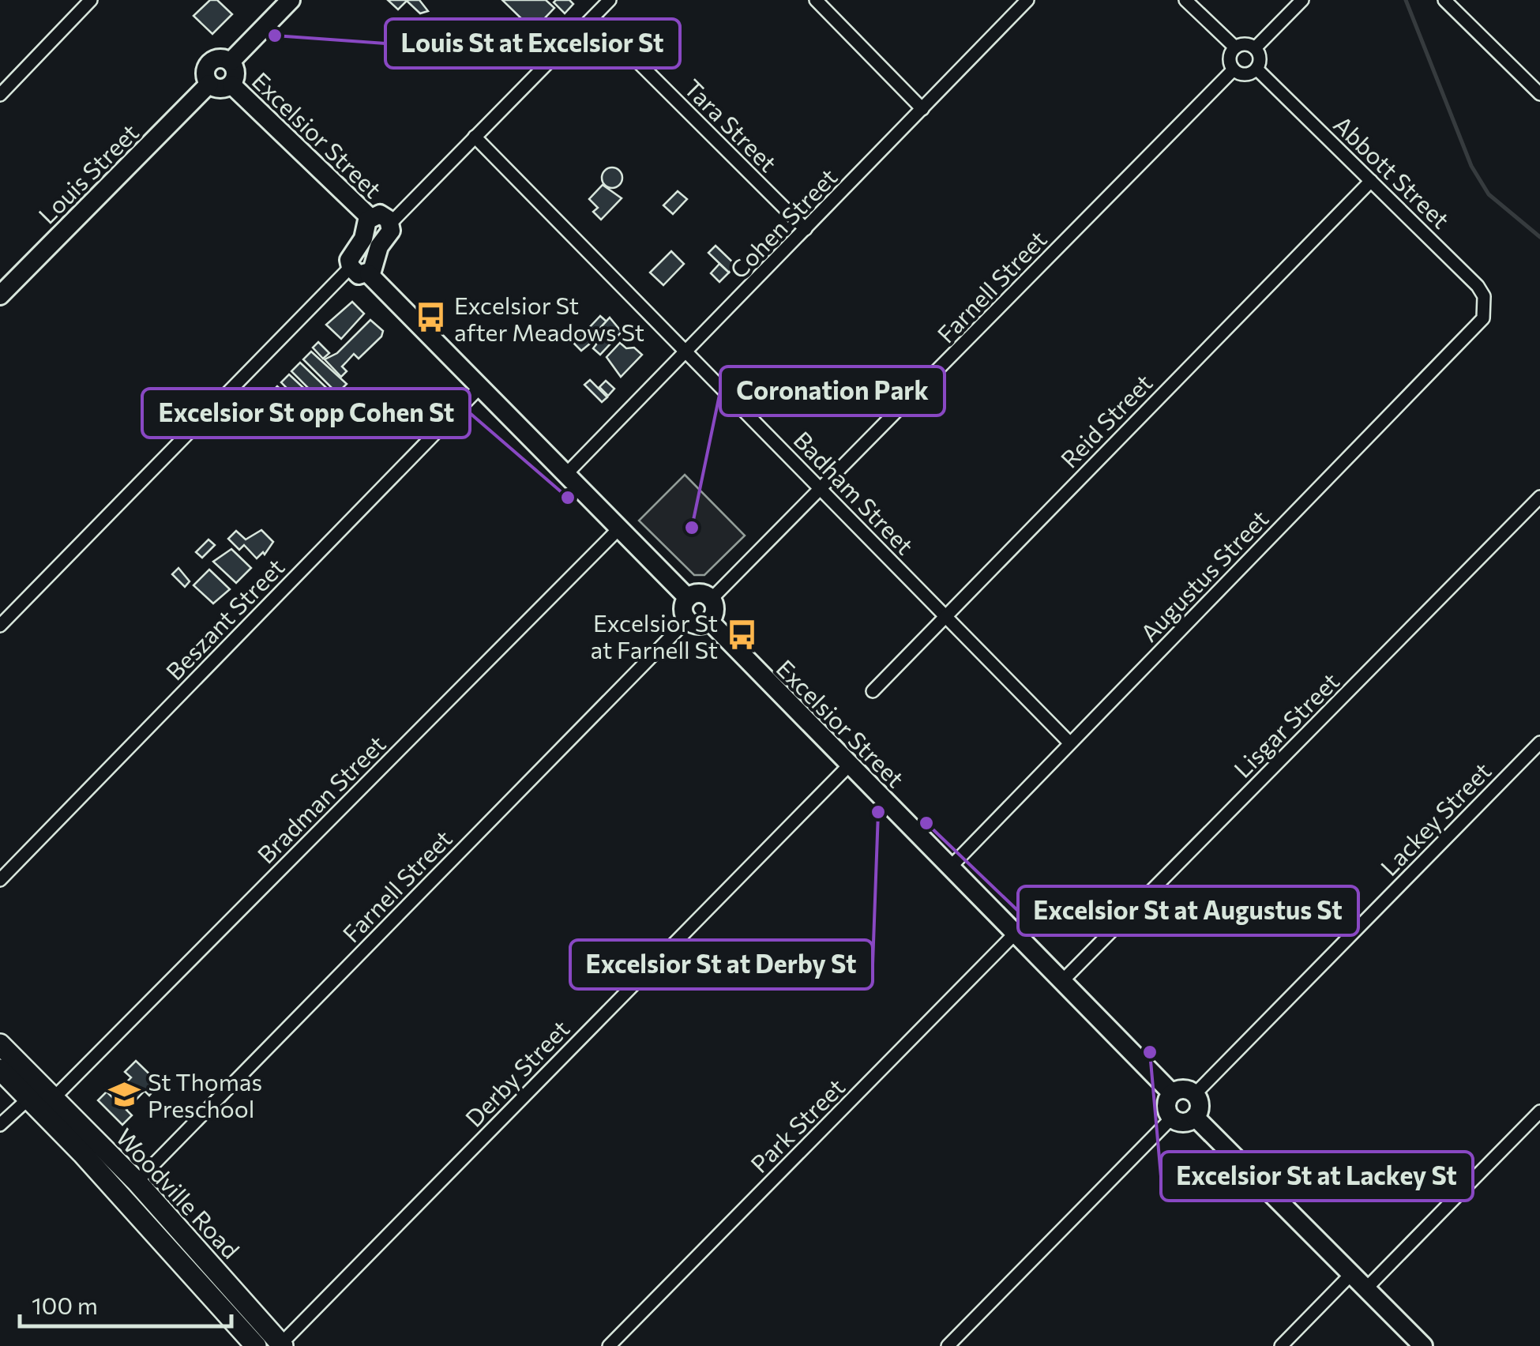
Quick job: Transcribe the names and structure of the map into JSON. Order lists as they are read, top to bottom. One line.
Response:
{"streets":{"main road":["Woodville Road"],"street":["Tara Street","Excelsior Street","Abbott Street","Louis Street","Cohen Street","Farnell Street","Reid Street","Badham Street","Augustus Street","Beszant Street","Lisgar Street","Bradman Street","Lackey Street","Derby Street","Park Street"]},"crossings":[["Tara Street","Cohen Street"],["Excelsior Street","Louis Street"],["Excelsior Street","Farnell Street"],["Excelsior Street","Augustus Street"],["Excelsior Street","Lisgar Street"],["Excelsior Street","Lackey Street"],["Excelsior Street","Derby Street"],["Excelsior Street","Park Street"],["Abbott Street","Farnell Street"],["Abbott Street","Reid Street"],["Abbott Street","Augustus Street"],["Cohen Street","Badham Street"],["Farnell Street","Badham Street"],["Farnell Street","Woodville Road"],["Reid Street","Badham Street"],["Badham Street","Augustus Street"],["Bradman Street","Woodville Road"],["Derby Street","Woodville Road"]],"places":{"other":["Louis St at Excelsior St","Excelsior St opp Cohen St","Coronation Park","Excelsior St at Derby St","Excelsior St at Augustus St","Excelsior St at Lackey St"],"bus stop":["Excelsior St after Meadows St","Excelsior St at Farnell St"],"school or university":["St Thomas Preschool"]},"scale_bar":"100 m"}
